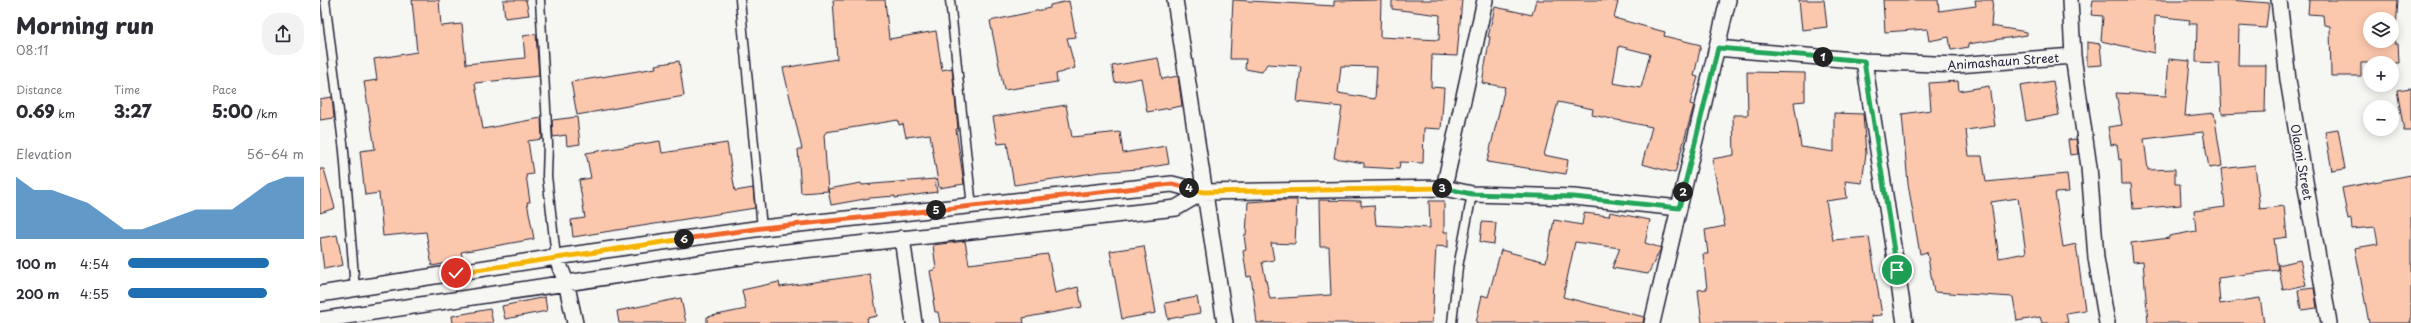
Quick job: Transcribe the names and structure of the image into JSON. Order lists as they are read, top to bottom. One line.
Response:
{"streets":{"street":["Animashaun Street","Olaoni Street"]},"page":{"heading":["Morning run","08:11"],"map_buttons":["+","−"],"pins":["1","3","4","2","5","6"],"stats":[["Distance","0.69 km"],["Time","3:27"],["Pace","5:00 /km"]],"chart":["Elevation","56–64 m"],"list":[{"name":"100 m","note":"4:54"},{"name":"200 m","note":"4:55"}]}}
